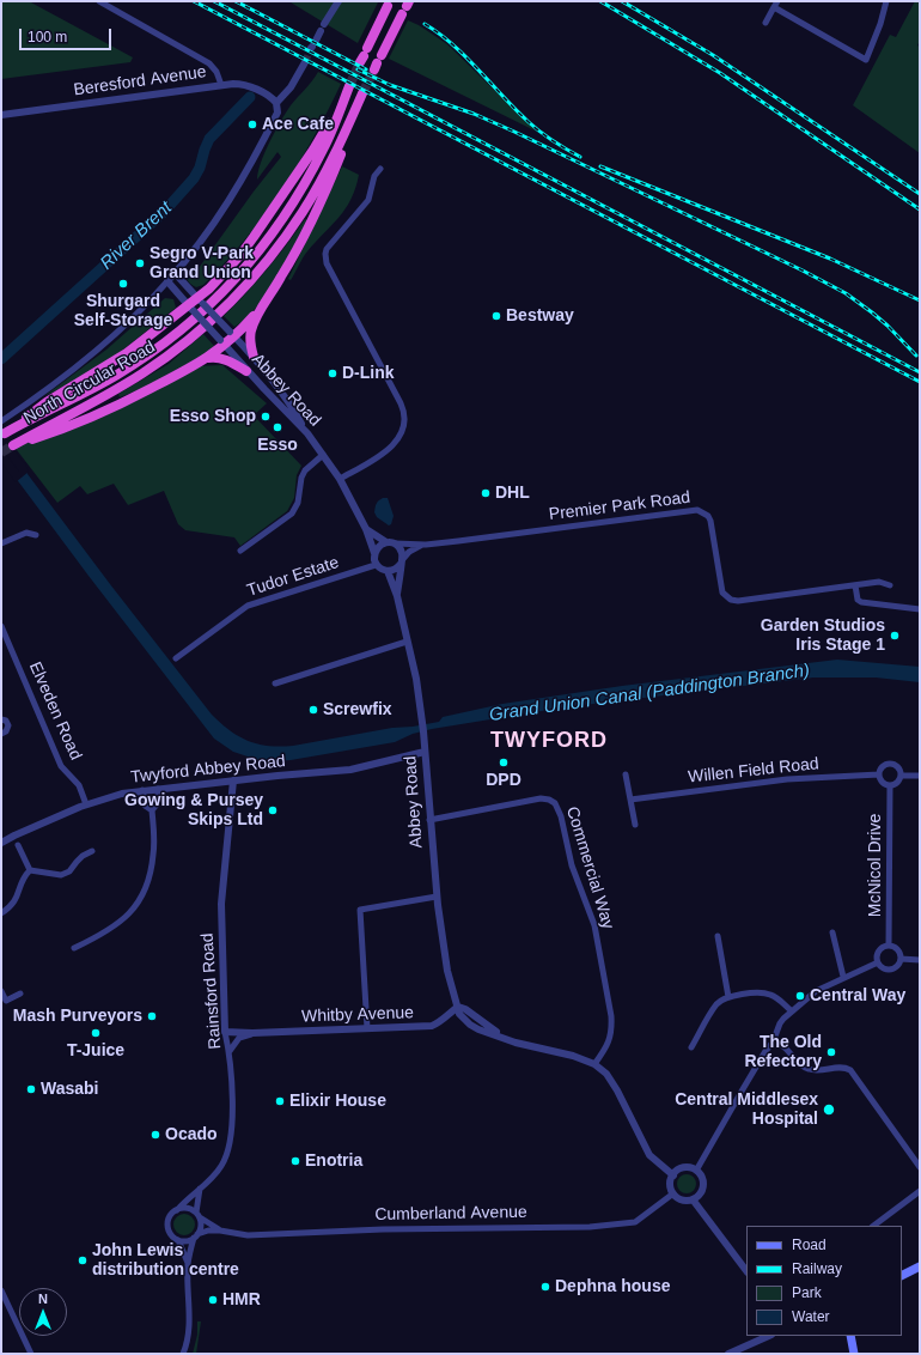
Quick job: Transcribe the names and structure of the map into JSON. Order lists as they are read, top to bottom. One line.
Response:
{"streets":{"highway":["North Circular Road"],"street":["Beresford Avenue","Abbey Road","Premier Park Road","Tudor Estate","Elveden Road","Twyford Abbey Road","Willen Field Road","McNicol Drive","Commercial Way","Rainsford Road","Whitby Avenue","Cumberland Avenue"]},"crossings":[["North Circular Road","Abbey Road"],["Abbey Road","Premier Park Road"],["Abbey Road","Tudor Estate"],["Abbey Road","Twyford Abbey Road"],["Abbey Road","Commercial Way"],["Abbey Road","Whitby Avenue"],["Abbey Road","Cumberland Avenue"],["Premier Park Road","Tudor Estate"],["Elveden Road","Twyford Abbey Road"],["Twyford Abbey Road","Rainsford Road"],["Willen Field Road","McNicol Drive"],["Rainsford Road","Whitby Avenue"],["Rainsford Road","Cumberland Avenue"]],"districts":["TWYFORD"],"water":["River Brent","Grand Union Canal (Paddington Branch)"],"places":["Ace Cafe","Segro V-Park Grand Union","Shurgard Self-Storage","Bestway","D-Link","Esso Shop","Esso","DHL","Garden Studios Iris Stage 1","Screwfix","DPD","Gowing & Pursey Skips Ltd","Central Way","Mash Purveyors","T-Juice","The Old Refectory","Wasabi","Elixir House","Central Middlesex Hospital","Ocado","Enotria","John Lewis distribution centre","Dephna house","HMR"],"legend":["Road","Railway","Park","Water"],"scale_bar":"100 m","north":"top"}
